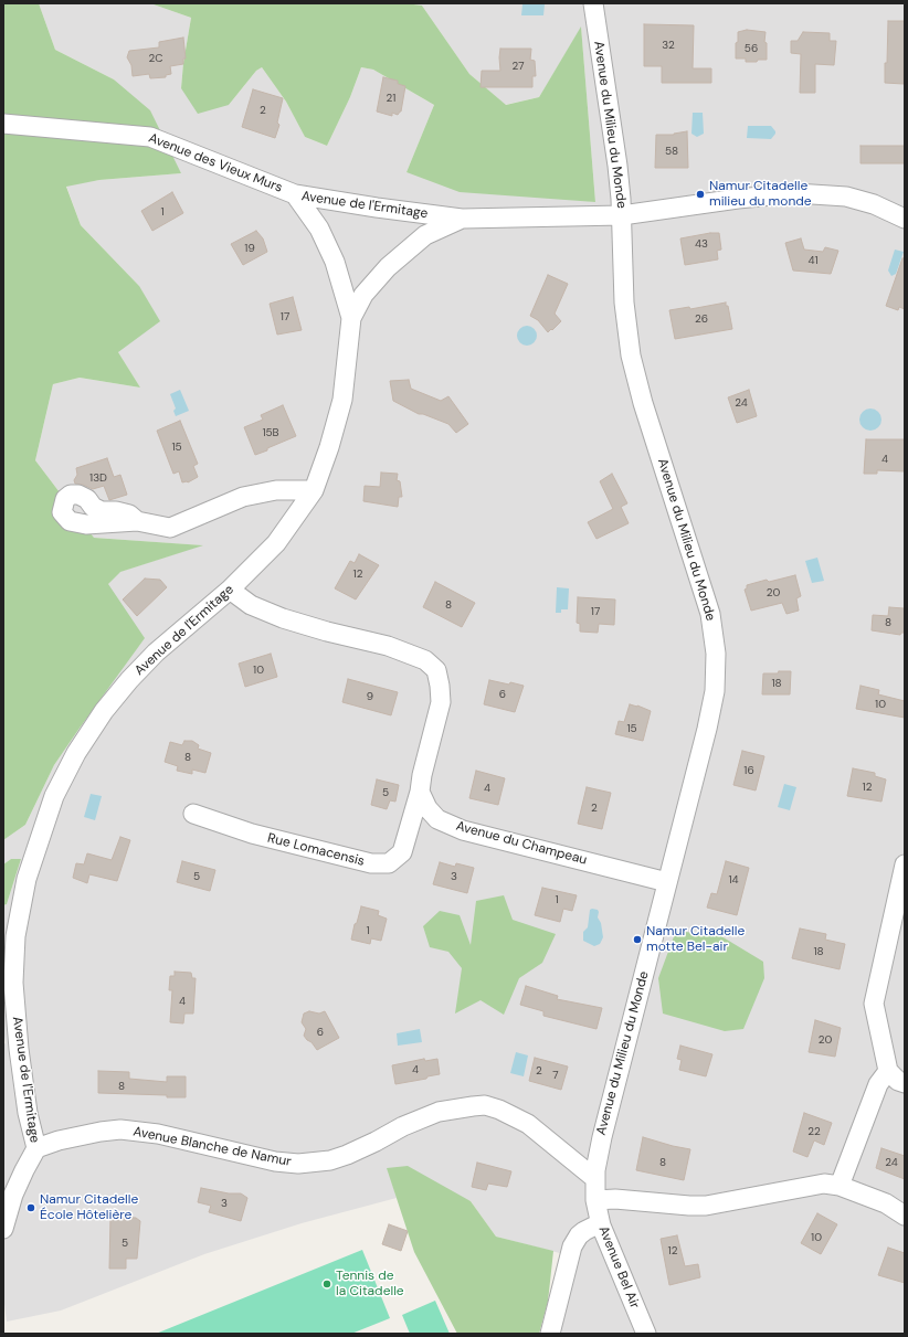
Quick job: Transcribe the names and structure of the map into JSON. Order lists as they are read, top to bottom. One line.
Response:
{"streets":{"street":["Avenue du Milieu du Monde","Avenue des Vieux Murs","Avenue de l'Ermitage","Avenue du Champeau","Rue Lomacensis","Avenue Blanche de Namur","Avenue Bel Air"]},"crossings":[["Avenue du Milieu du Monde","Avenue de l'Ermitage"],["Avenue du Milieu du Monde","Avenue du Champeau"],["Avenue du Milieu du Monde","Avenue Blanche de Namur"],["Avenue du Milieu du Monde","Avenue Bel Air"],["Avenue des Vieux Murs","Avenue de l'Ermitage"],["Avenue de l'Ermitage","Avenue Blanche de Namur"],["Avenue du Champeau","Rue Lomacensis"]],"places":["Namur Citadelle milieu du monde","Namur Citadelle motte Bel-air","Namur Citadelle École Hôtelière","Tennis de la Citadelle"],"house_numbers":["32","56","2C","27","21","2","58","1","43","19","41","17","26","24","15B","15","4","13D","12","20","8","17","8","10","18","6","9","10","15","8","16","12","4","5","2","5","3","14","1","1","18","4","6","20","4","2","7","8","22","8","24","3","10","5","12"]}
